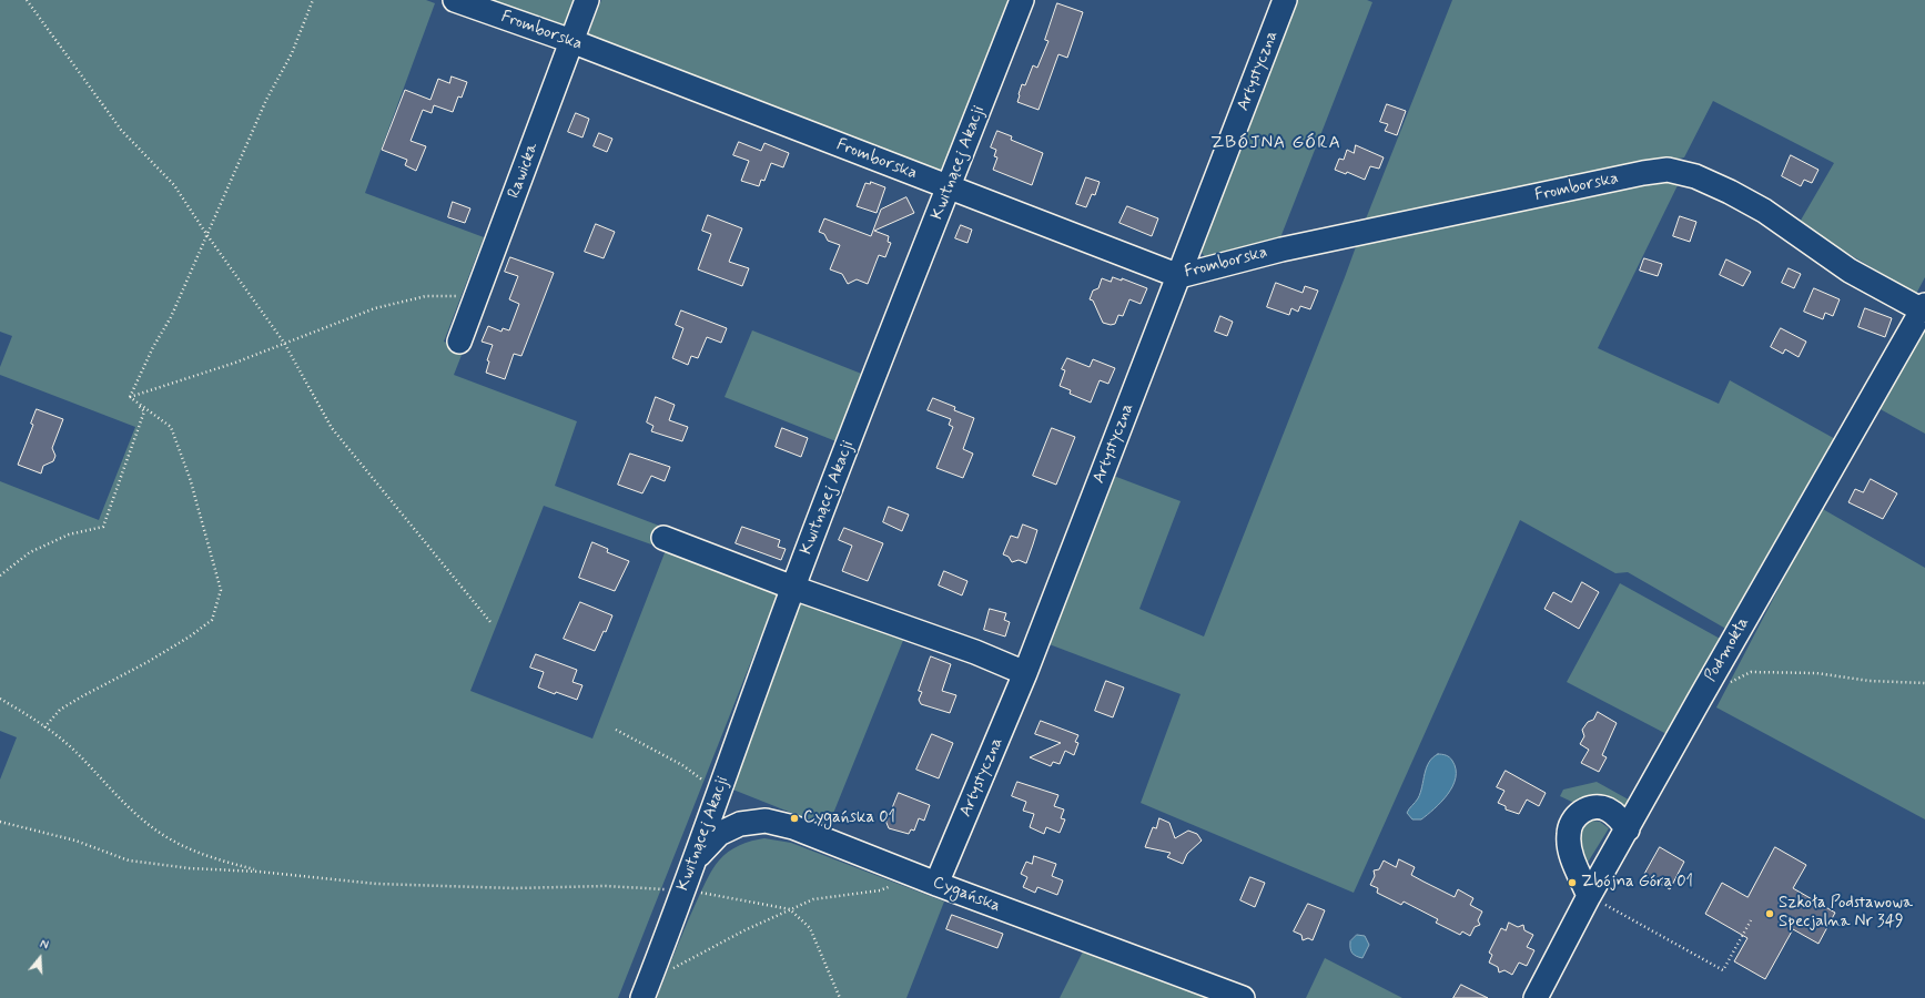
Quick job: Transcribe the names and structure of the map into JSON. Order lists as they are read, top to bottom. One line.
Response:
{"streets":{"street":["Fromborska","Artystyczna","Kwitnącej Akacji","Rawicka","Podmokła","Cygańska"]},"crossings":[["Fromborska","Artystyczna"],["Fromborska","Kwitnącej Akacji"],["Fromborska","Rawicka"],["Fromborska","Podmokła"],["Artystyczna","Cygańska"],["Kwitnącej Akacji","Cygańska"]],"districts":["ZBÓJNA GÓRA"],"places":["Cygańska 01","Zbójna Góra 01","Szkoła Podstawowa Specjalna Nr 349"],"north":"top"}
